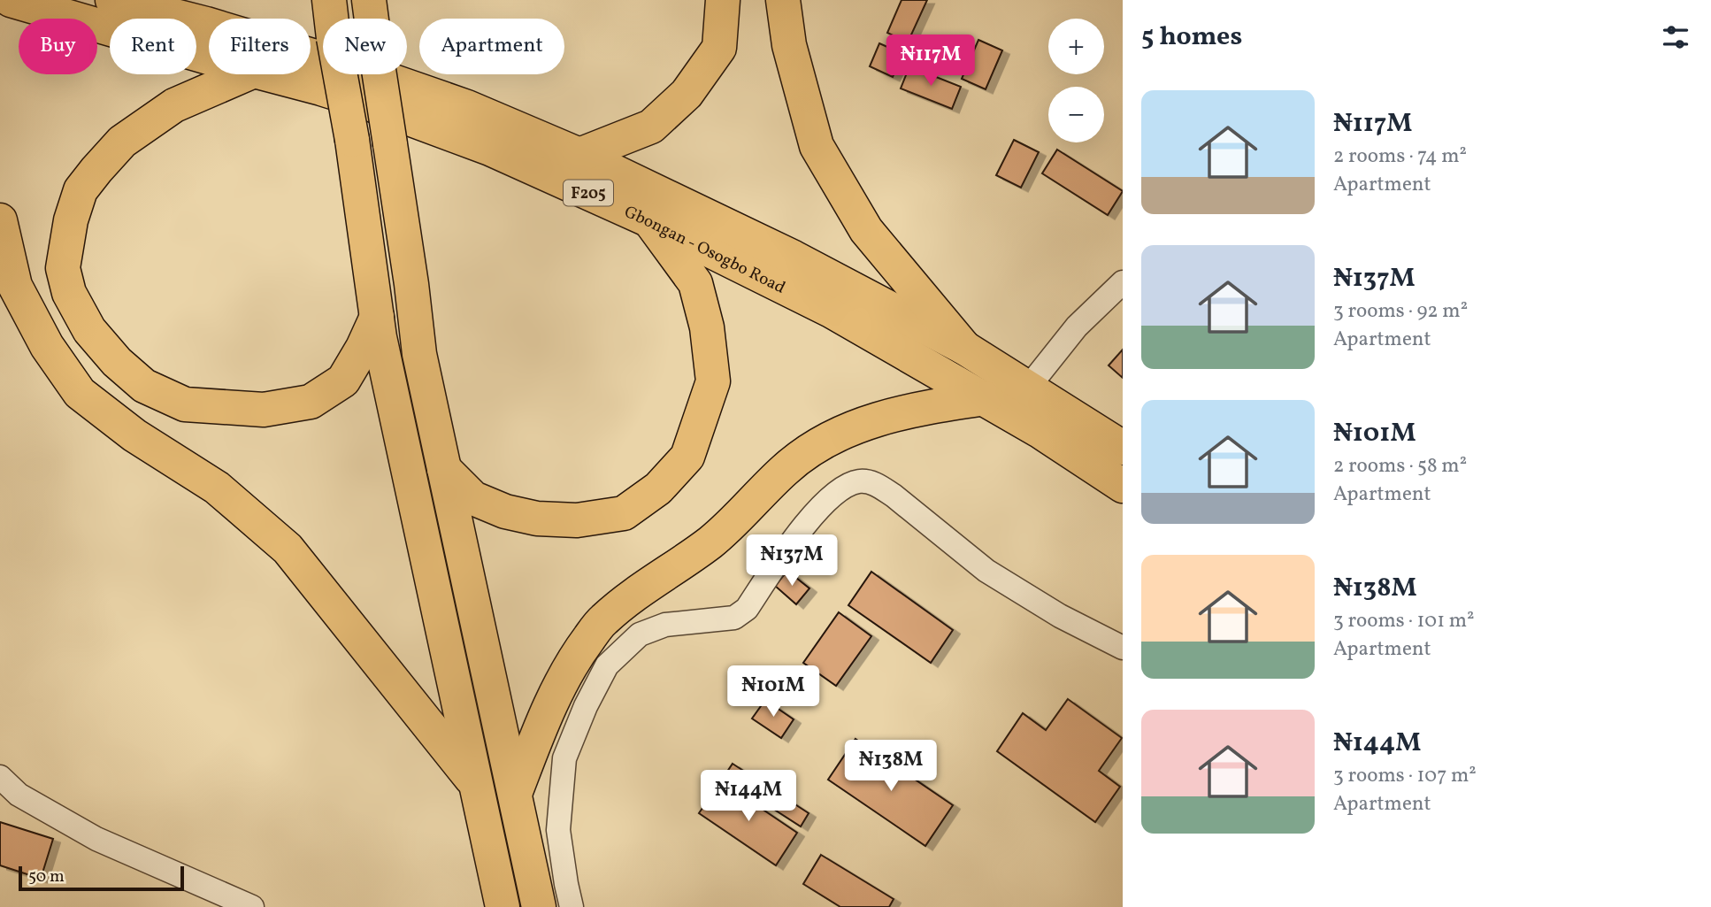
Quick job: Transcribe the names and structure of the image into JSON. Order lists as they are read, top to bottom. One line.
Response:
{"streets":{"main road":["F205","Gbongan - Osogbo Road"]},"scale_bar":"50 m","page":{"heading":"5 homes","map_buttons":["+","−"],"chip":["Buy","Rent","Filters","New","Apartment"],"price":["₦117M","₦137M","₦101M","₦138M","₦144M"],"list":[{"name":"₦117M","note":"2 rooms · 74 m² · Apartment"},{"name":"₦137M","note":"3 rooms · 92 m² · Apartment"},{"name":"₦101M","note":"2 rooms · 58 m² · Apartment"},{"name":"₦138M","note":"3 rooms · 101 m² · Apartment"},{"name":"₦144M","note":"3 rooms · 107 m² · Apartment"}],"scale":"50 m"}}
